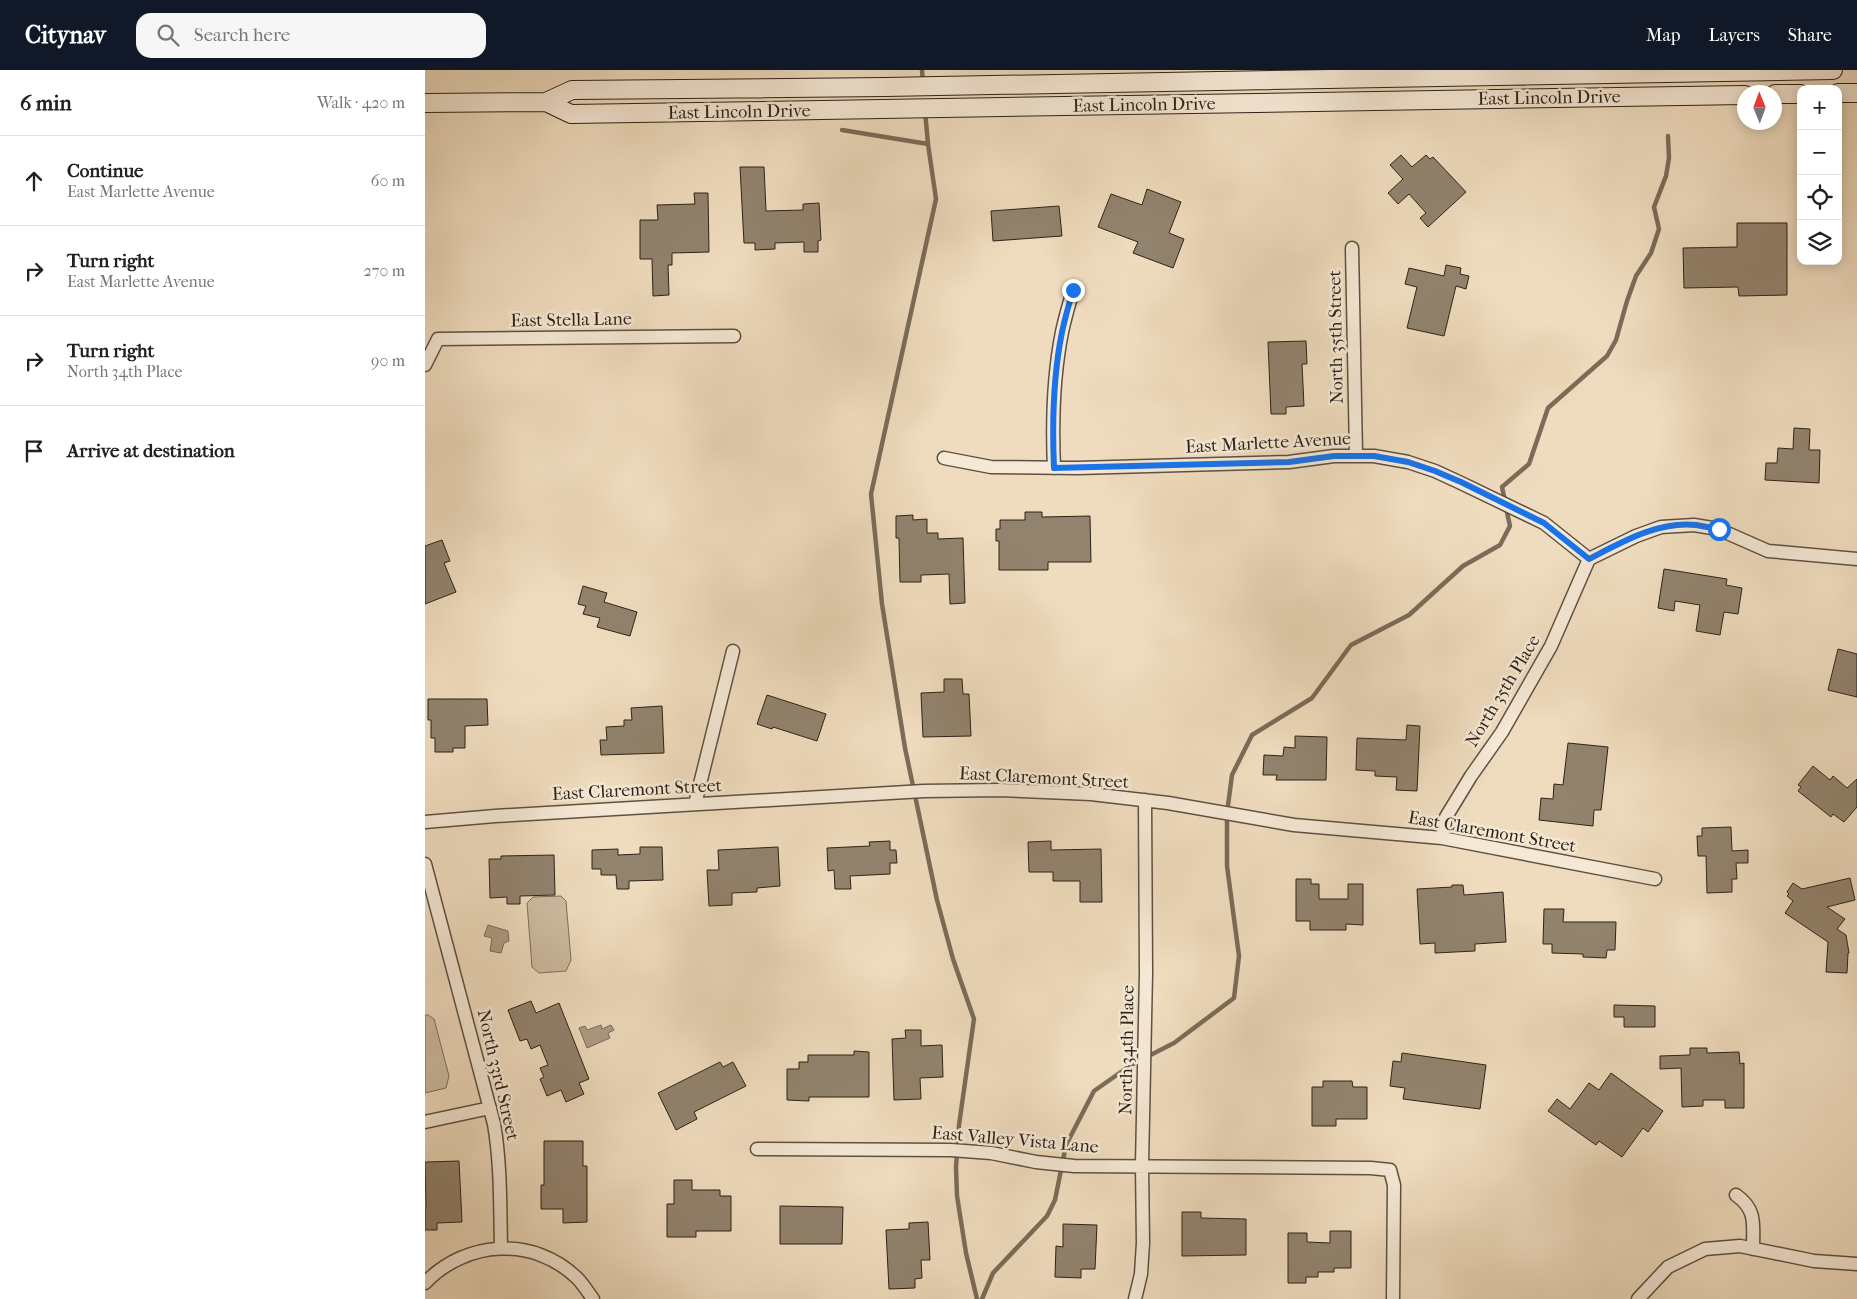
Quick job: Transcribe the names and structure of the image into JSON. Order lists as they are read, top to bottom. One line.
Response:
{"streets":{"main road":["East Lincoln Drive"],"street":["East Stella Lane","North 35th Street","East Marlette Avenue","North 35th Place","East Claremont Street","North 34th Place","North 33rd Street","East Valley Vista Lane"]},"crossings":[["North 35th Street","East Marlette Avenue"],["East Marlette Avenue","North 35th Place"],["North 35th Place","East Claremont Street"],["East Claremont Street","North 34th Place"],["North 34th Place","East Valley Vista Lane"]],"north":"top","page":{"header":"Citynav","search":"Search here","nav":["Map","Layers","Share"],"heading":["6 min","Walk · 420 m"],"map_buttons":["+","−"],"list":[["Continue","East Marlette Avenue","60 m"],["Turn right","East Marlette Avenue","270 m"],["Turn right","North 34th Place","90 m"],"Arrive at destination"]}}
